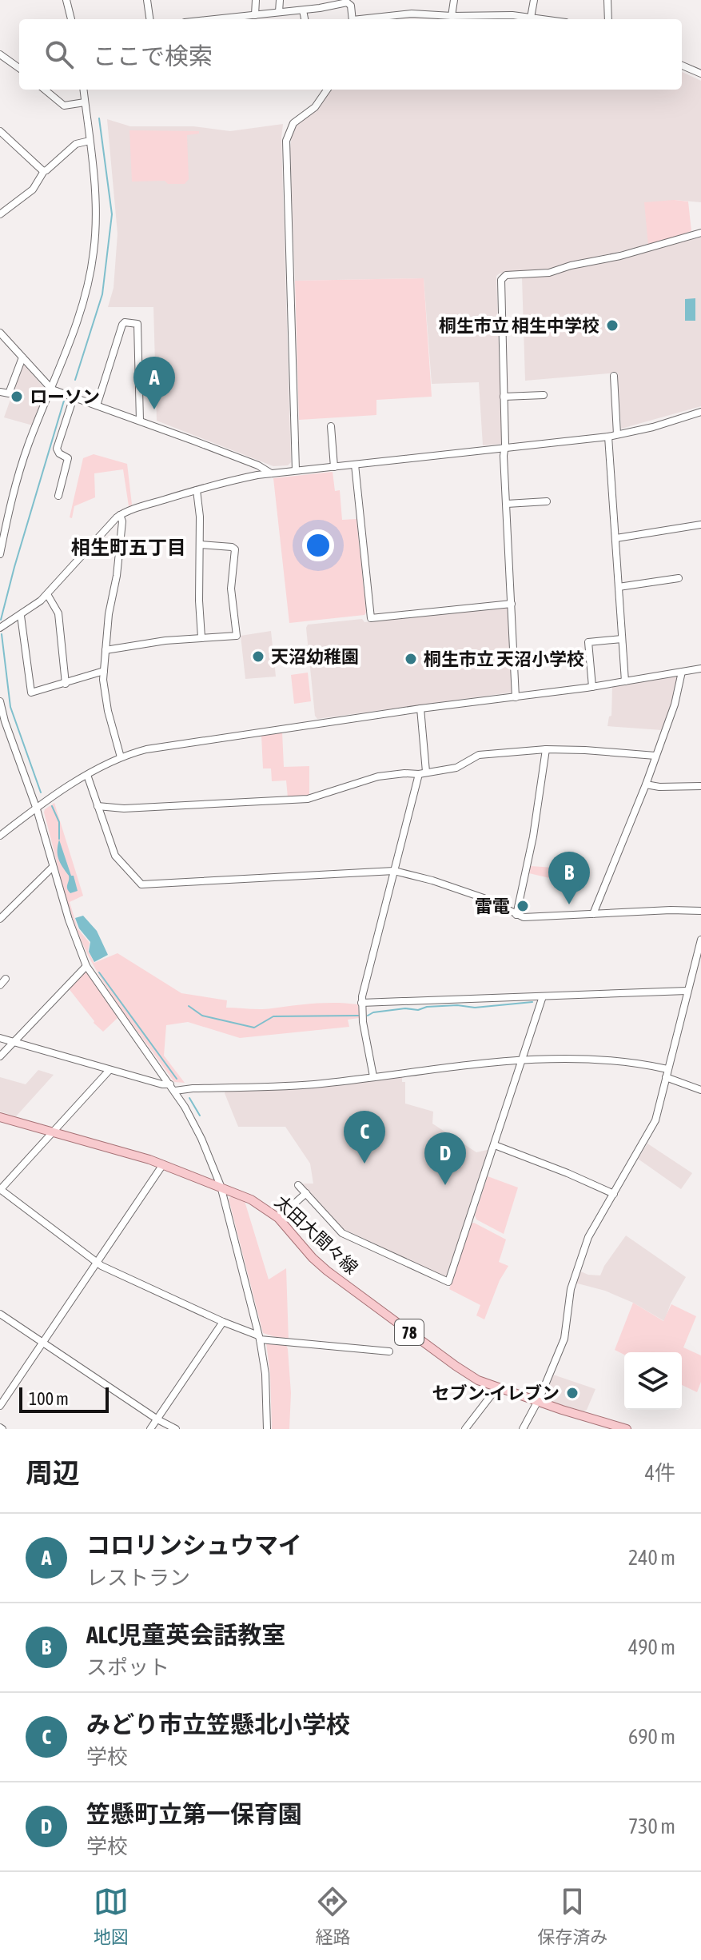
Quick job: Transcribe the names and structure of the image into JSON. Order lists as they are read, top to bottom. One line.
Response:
{"streets":{"main road":["太田大間々線","78"]},"districts":["相生町五丁目"],"places":["桐生市立 相生中学校","ローソン","天沼幼稚園","桐生市立 天沼小学校","雷電","セブン-イレブン"],"scale_bar":"100 m","page":{"search":"ここで検索","pins":["A","B","C","D"],"scale":"100 m","heading":["周辺","4件"],"list":[{"mark":"A","name":"コロリンシュウマイ","note":"レストラン","value":"240 m"},{"mark":"B","name":"ALC児童英会話教室","note":"スポット","value":"490 m"},{"mark":"C","name":"みどり市立笠懸北小学校","note":"学校","value":"690 m"},{"mark":"D","name":"笠懸町立第一保育園","note":"学校","value":"730 m"}],"nav":["地図","経路","保存済み"]}}
